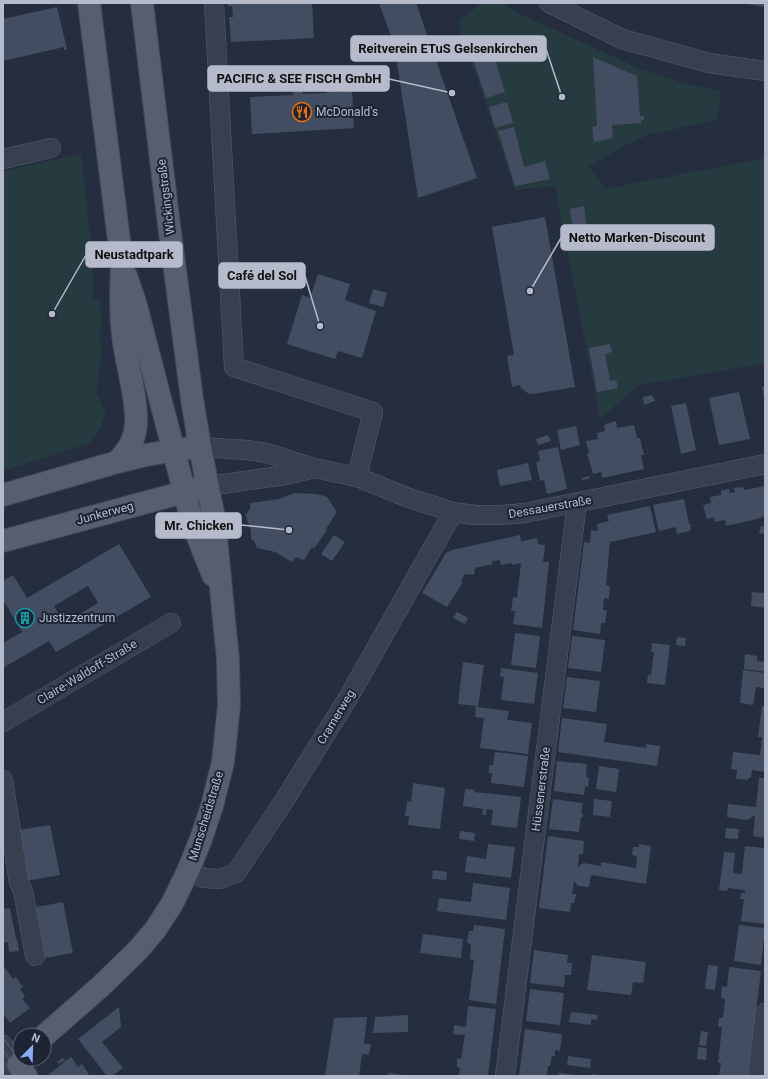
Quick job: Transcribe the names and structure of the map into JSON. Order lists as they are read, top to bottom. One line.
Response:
{"streets":{"main road":["Wickingstraße","Junkerweg","Munscheidstraße"],"street":["Dessauerstraße","Claire-Waldoff-Straße","Cramerweg","Hüssenerstraße"]},"crossings":[["Wickingstraße","Dessauerstraße"],["Wickingstraße","Junkerweg"],["Wickingstraße","Munscheidstraße"],["Dessauerstraße","Junkerweg"],["Dessauerstraße","Cramerweg"],["Dessauerstraße","Hüssenerstraße"],["Dessauerstraße","Munscheidstraße"],["Junkerweg","Munscheidstraße"],["Cramerweg","Munscheidstraße"]],"places":{"other":["PACIFIC & SEE FISCH GmbH","Reitverein ETuS Gelsenkirchen","Netto Marken-Discount","Neustadtpark","Café del Sol","Mr. Chicken"],"restaurant":["McDonald's"],"building":["Justizzentrum"]},"north":"top right"}
